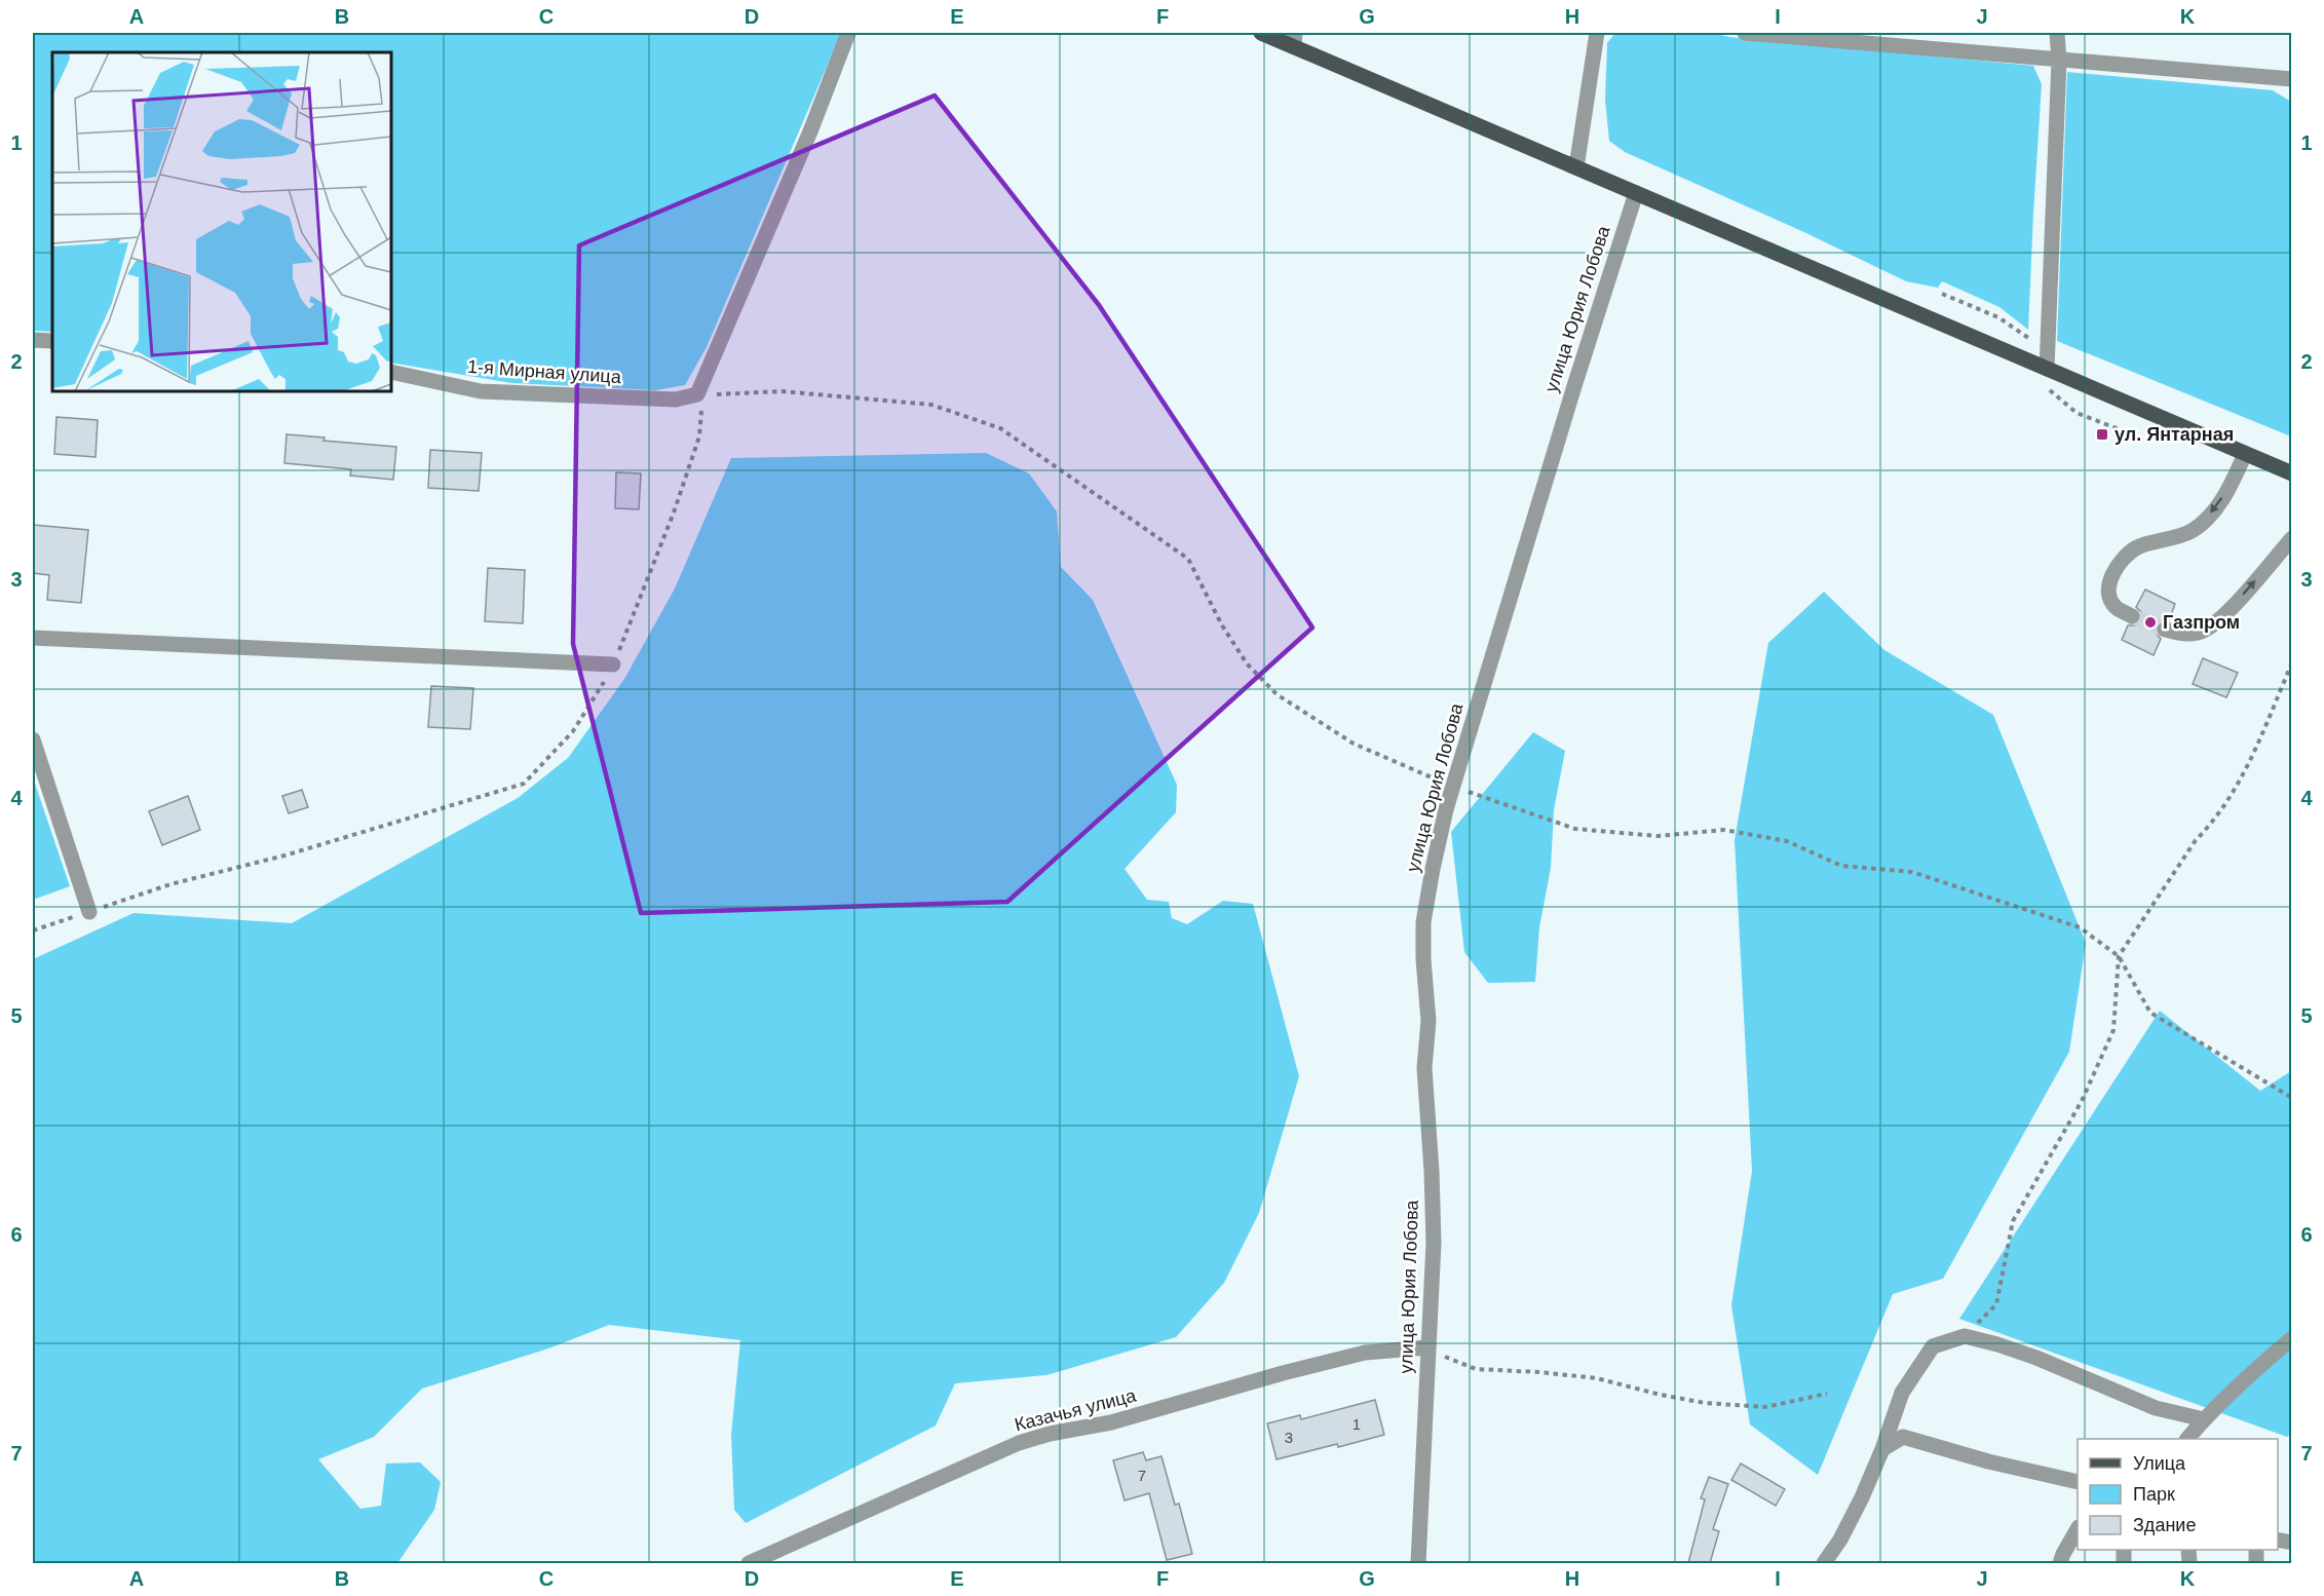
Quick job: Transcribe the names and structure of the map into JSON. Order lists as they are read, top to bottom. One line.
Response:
{"streets":{"street":["улица Юрия Лобова","1-я Мирная улица","Казачья улица"]},"crossings":[["улица Юрия Лобова","Казачья улица"]],"places":{"transit":["ул. Янтарная"],"other":["Газпром"]},"house_numbers":["1","3","7"],"legend":["Улица","Парк","Здание"],"grid":{"columns":["A","B","C","D","E","F","G","H","I","J","K"],"rows":["1","2","3","4","5","6","7"]}}
